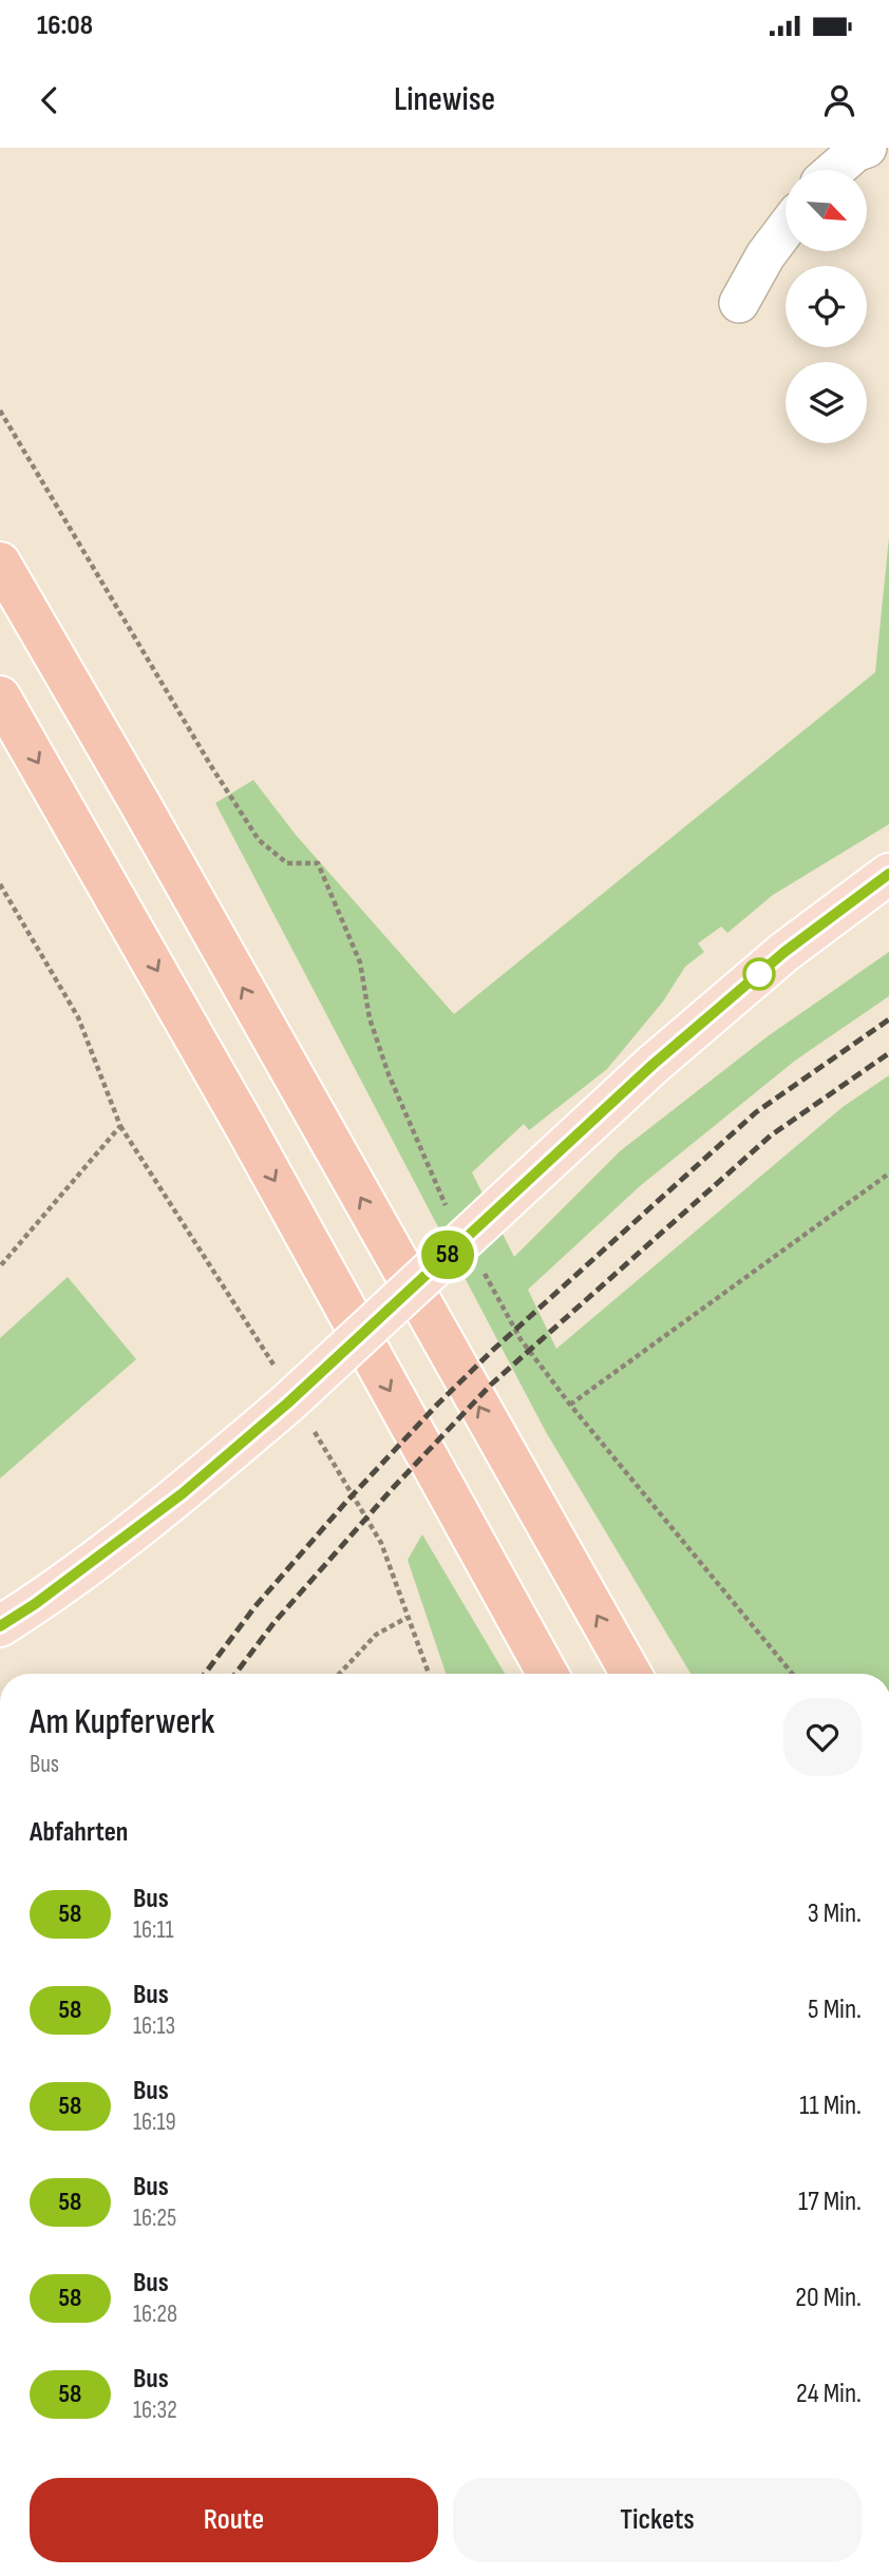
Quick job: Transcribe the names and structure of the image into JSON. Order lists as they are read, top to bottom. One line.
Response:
{"lines":["bus line 58"],"north":"bottom right","page":{"status":"16:08","header":"Linewise","on_map":"58","heading":[["Am Kupferwerk","Bus"],"Abfahrten"],"list":[{"mark":"58","name":"Bus","note":"16:11","value":"3 Min."},{"mark":"58","name":"Bus","note":"16:13","value":"5 Min."},{"mark":"58","name":"Bus","note":"16:19","value":"11 Min."},{"mark":"58","name":"Bus","note":"16:25","value":"17 Min."},{"mark":"58","name":"Bus","note":"16:28","value":"20 Min."},{"mark":"58","name":"Bus","note":"16:32","value":"24 Min."}],"buttons":["Route","Tickets"]}}
